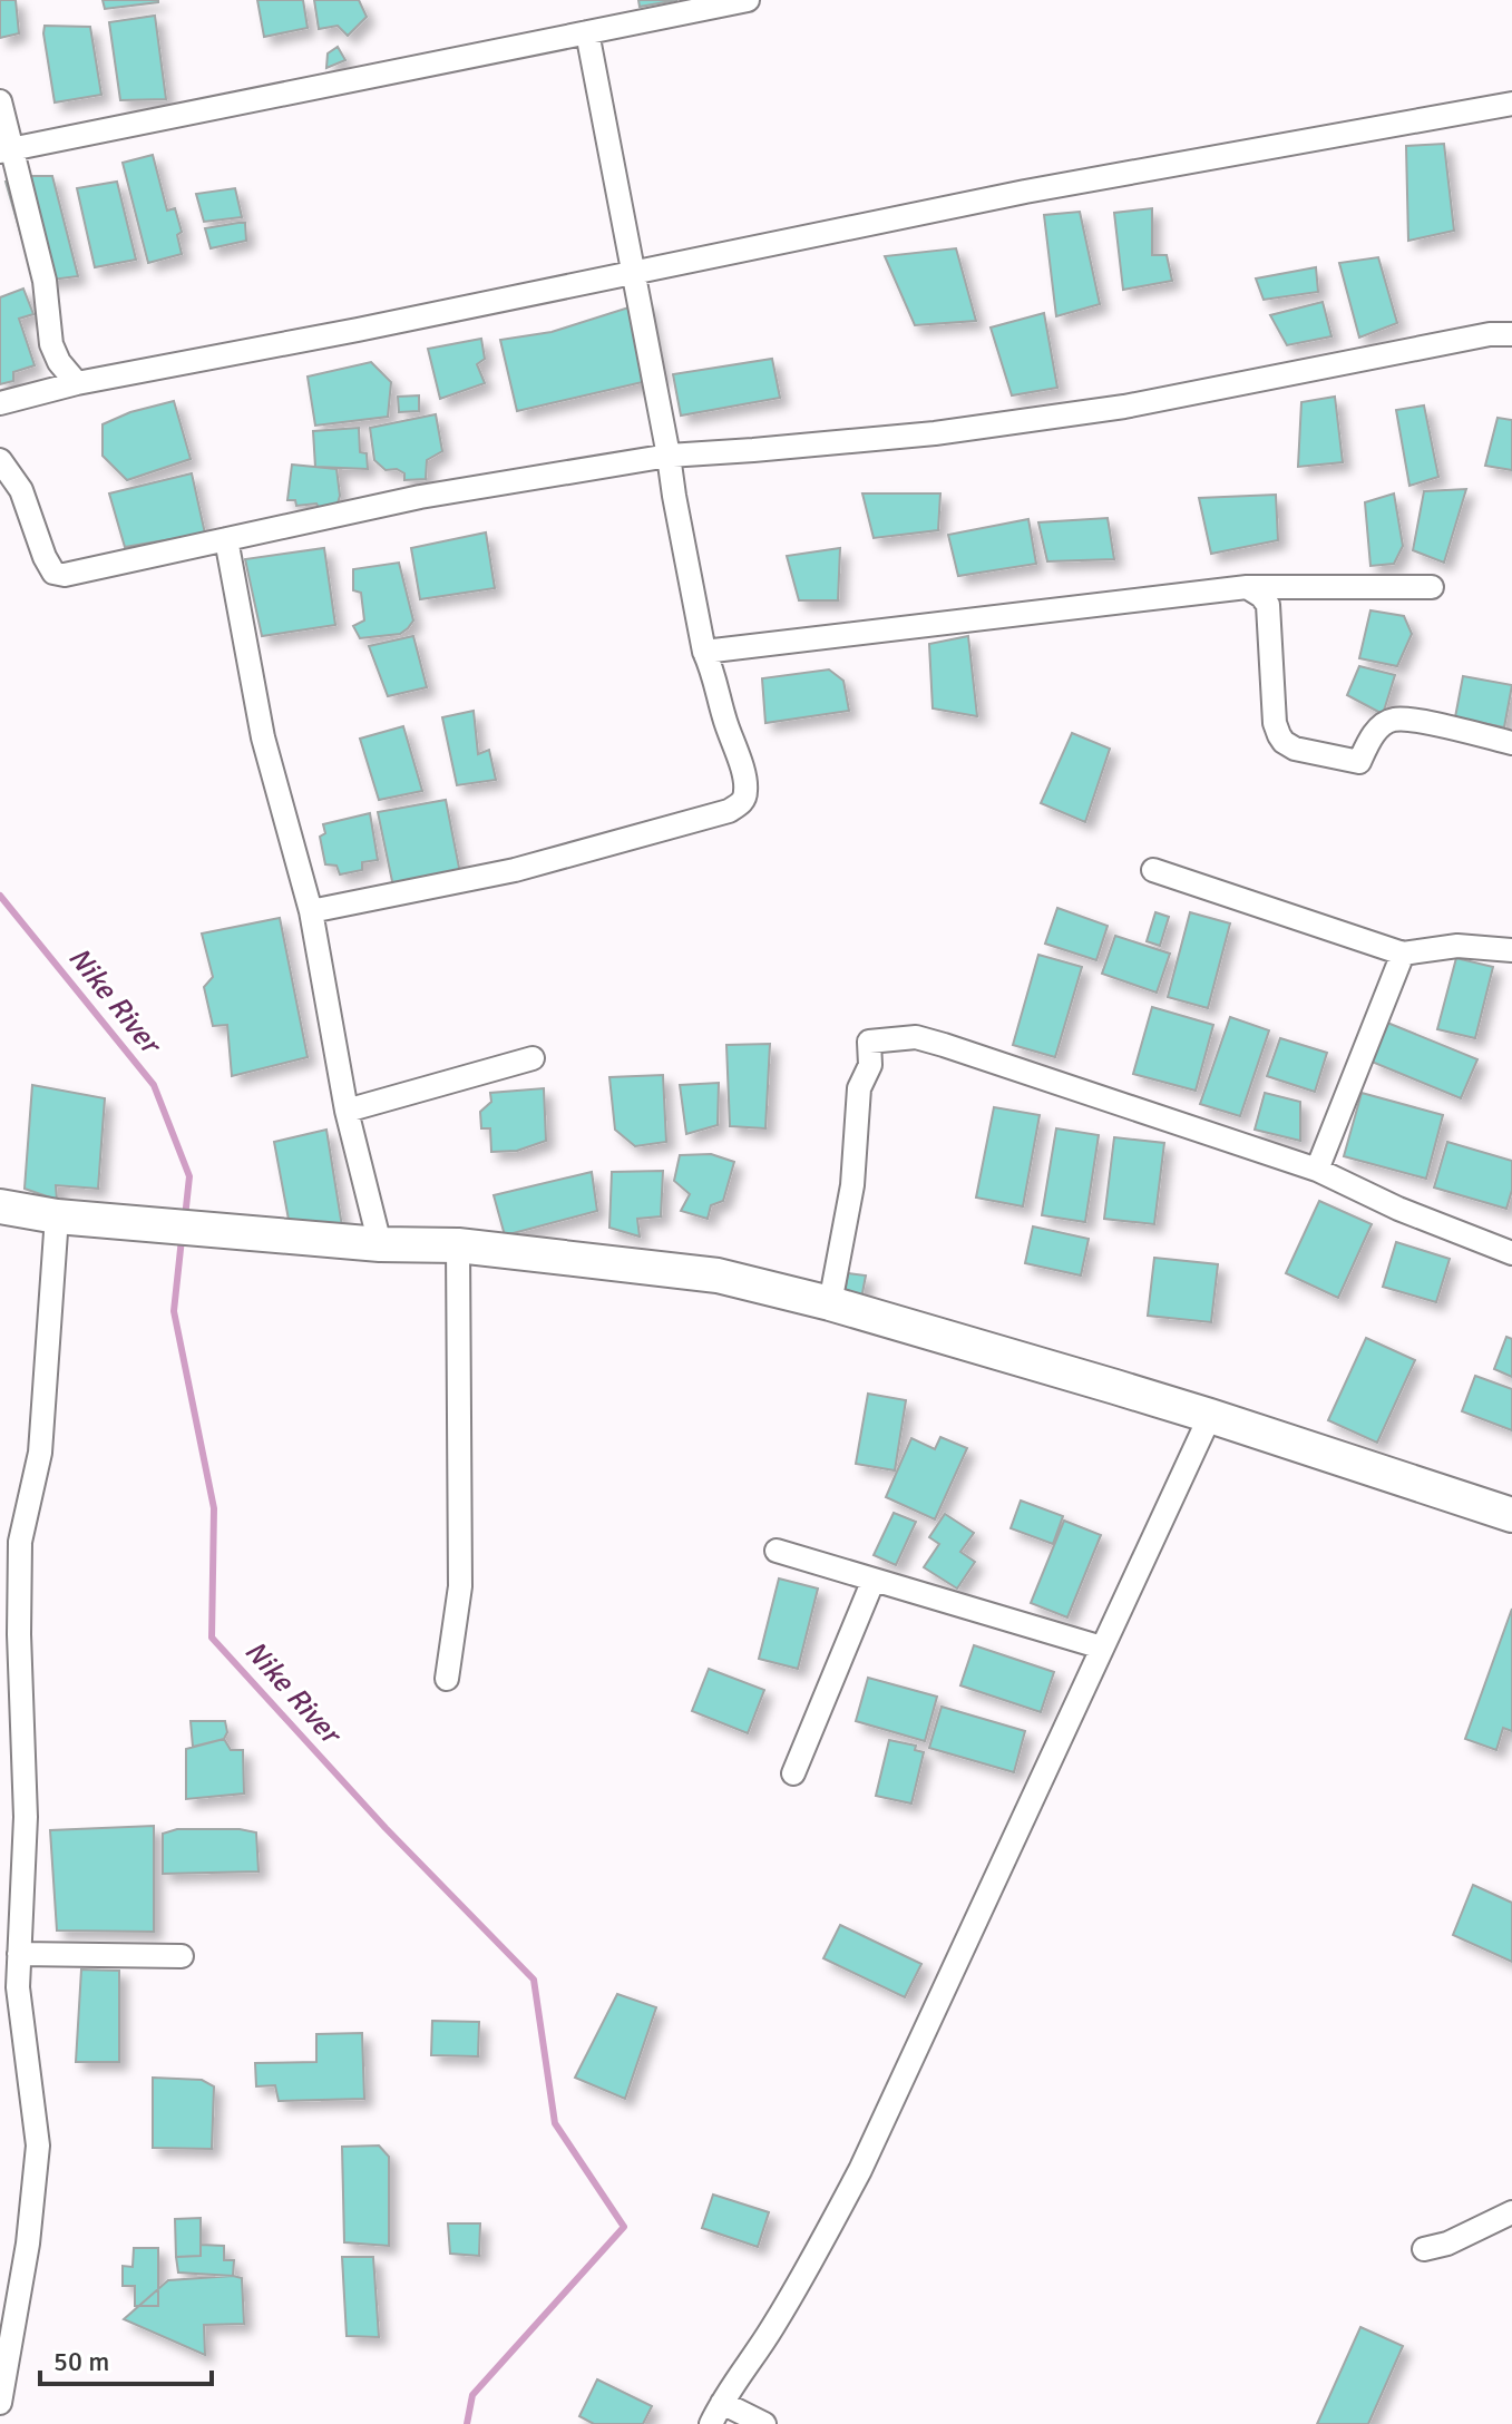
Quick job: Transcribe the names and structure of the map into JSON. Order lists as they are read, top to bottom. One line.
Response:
{"water":["Nike River"],"scale_bar":"50 m"}
